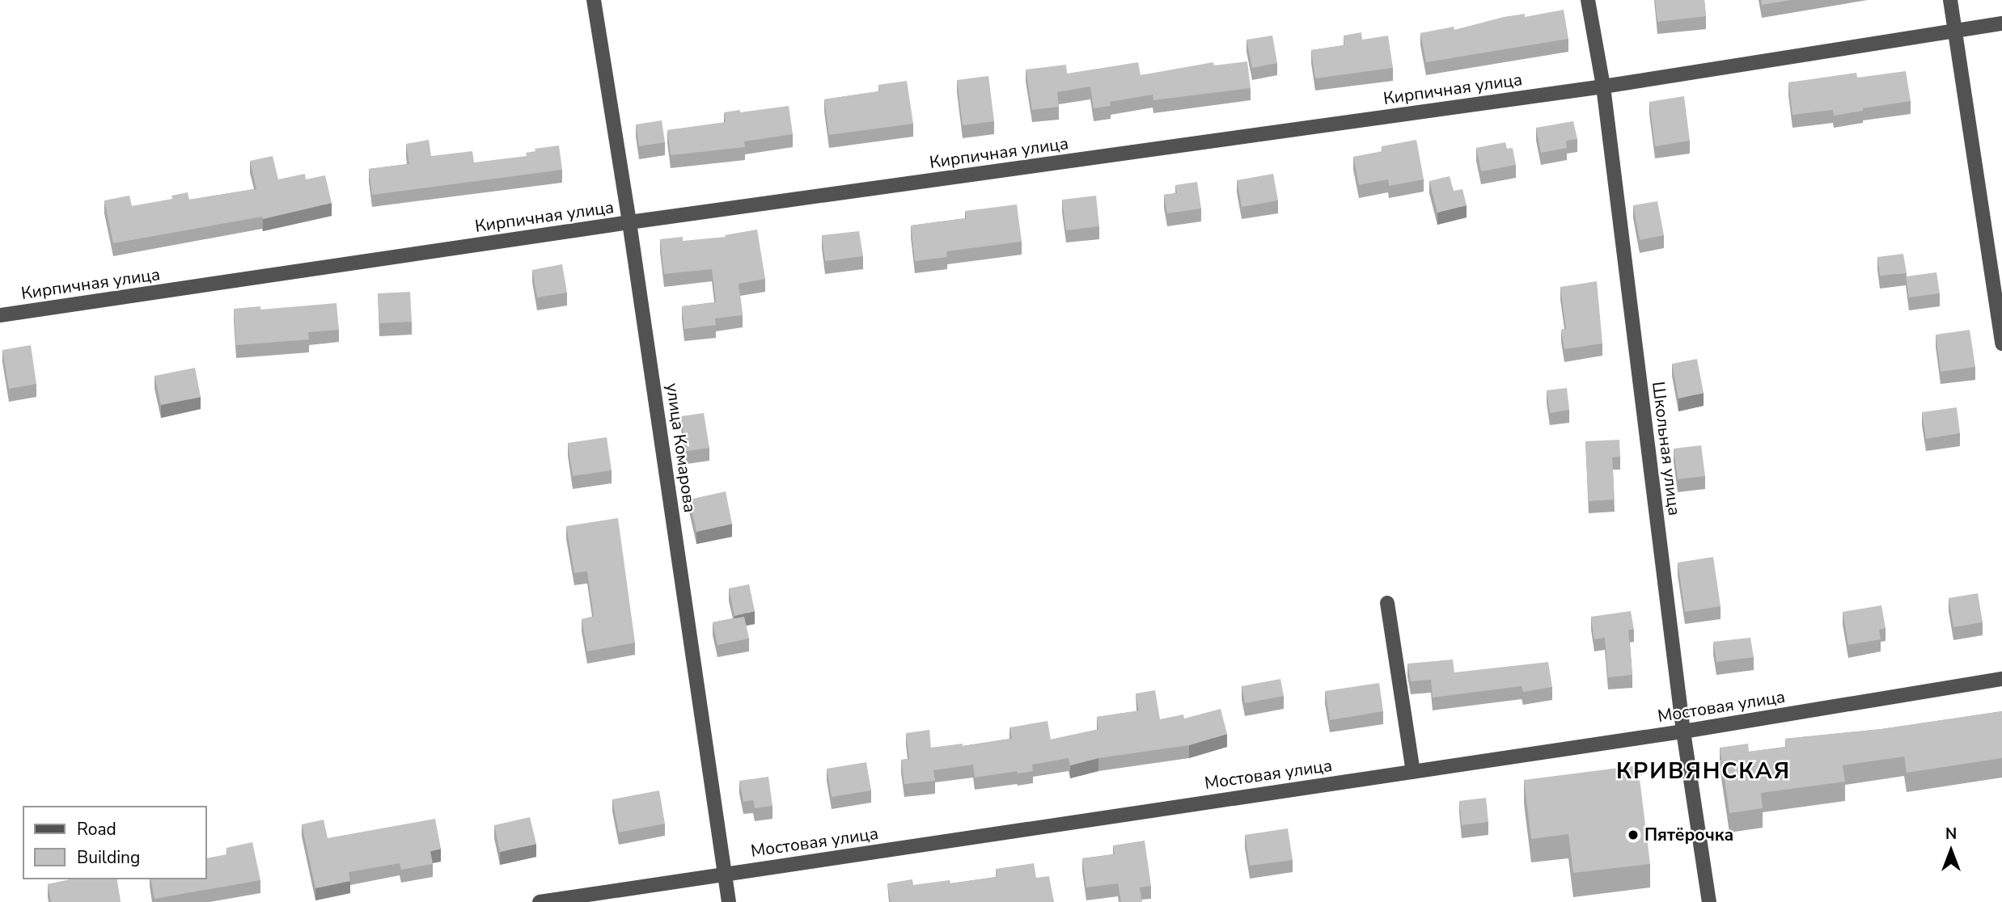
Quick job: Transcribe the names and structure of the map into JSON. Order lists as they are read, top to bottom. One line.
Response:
{"streets":{"street":["Кирпичная улица","улица Комарова","Школьная улица","Мостовая улица"]},"crossings":[["Кирпичная улица","улица Комарова"],["Кирпичная улица","Школьная улица"],["улица Комарова","Мостовая улица"],["Школьная улица","Мостовая улица"]],"districts":["КРИВЯНСКАЯ"],"places":["Пятёрочка"],"legend":["Road","Building"],"north":"top"}
